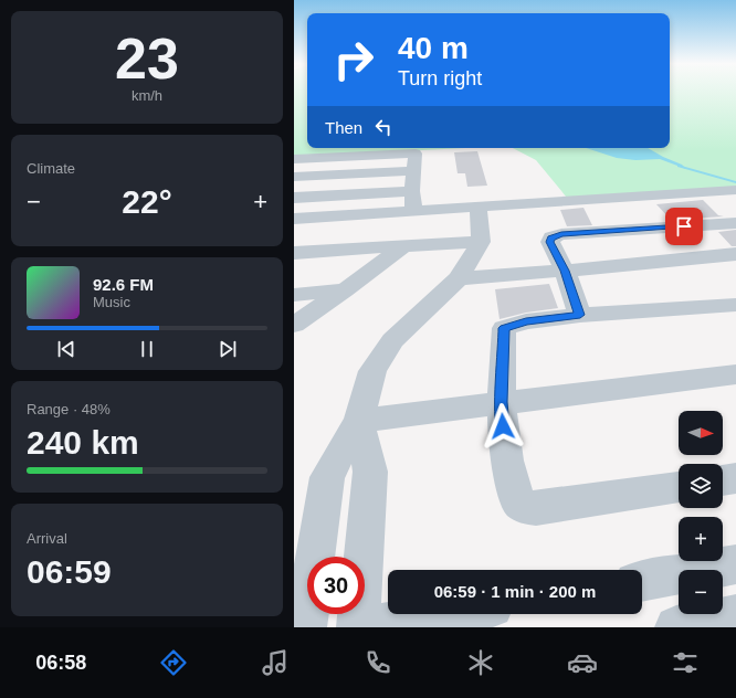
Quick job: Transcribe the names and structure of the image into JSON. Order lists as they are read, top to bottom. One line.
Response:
{"north":"right","page":{"tile":[["23","km/h"],"Climate",["Range · 48%","240 km"],["Arrival","06:59"]],"turn":["40 m","Turn right"],"then":"Then","heat":["−","22°","+"],"song":["92.6 FM","Music"],"map_buttons":["+","−"],"limit":"30","trip":"06:59 · 1 min · 200 m","tabs":"06:58"}}
